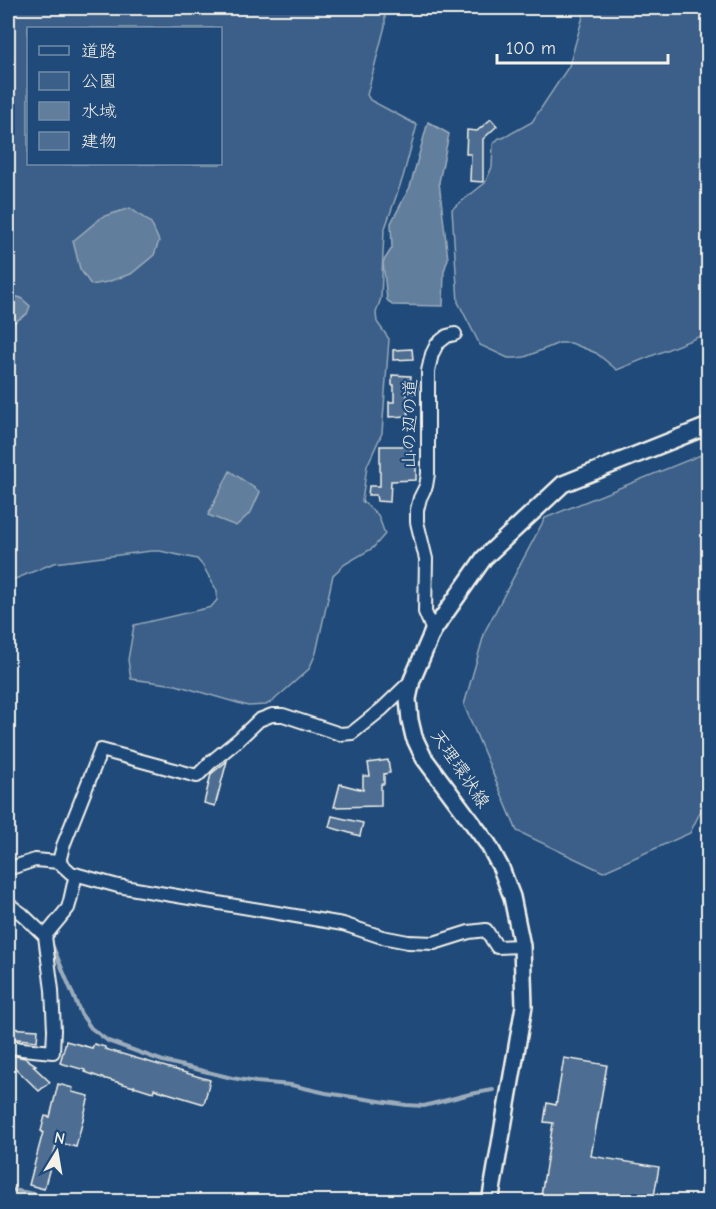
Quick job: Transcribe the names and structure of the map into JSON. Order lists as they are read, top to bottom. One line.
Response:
{"streets":{"main road":["天理環状線"],"street":["山の辺の道"]},"crossings":[["山の辺の道","天理環状線"]],"legend":["道路","公園","水域","建物"],"scale_bar":"100 m","north":"top"}
